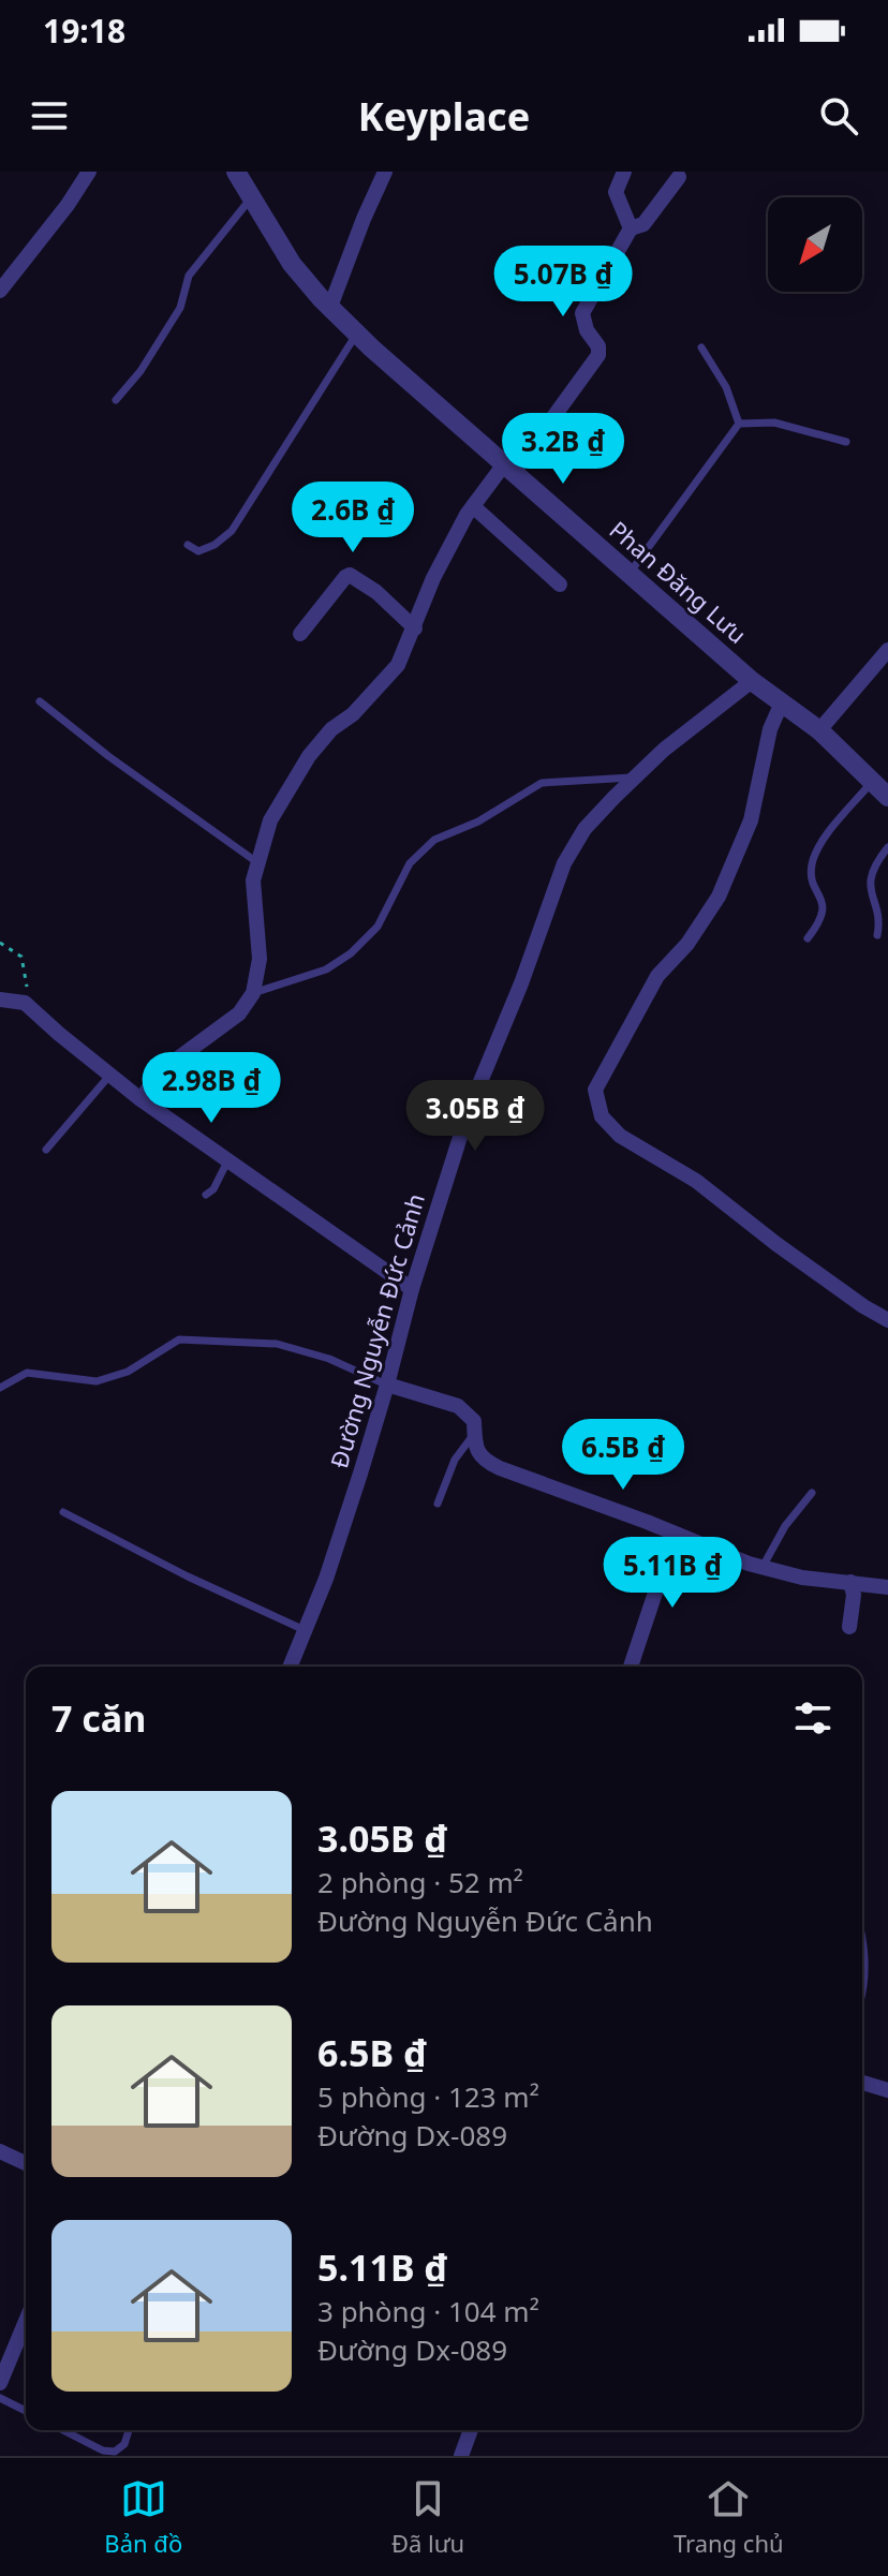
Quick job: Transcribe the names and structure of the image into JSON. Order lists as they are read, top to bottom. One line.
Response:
{"streets":{"street":["Phan Đăng Lưu","Đường Nguyễn Đức Cảnh"]},"crossings":[["Phan Đăng Lưu","Đường Nguyễn Đức Cảnh"]],"north":"bottom left","page":{"status":"19:18","header":"Keyplace","price":["5.07B ₫","3.2B ₫","2.6B ₫","2.98B ₫","3.05B ₫","6.5B ₫","5.11B ₫"],"heading":"7 căn","list":[{"name":"3.05B ₫","note":"2 phòng · 52 m² · Đường Nguyễn Đức Cảnh"},{"name":"6.5B ₫","note":"5 phòng · 123 m² · Đường Dx-089"},{"name":"5.11B ₫","note":"3 phòng · 104 m² · Đường Dx-089"}],"tabs":["Bản đồ","Đã lưu","Trang chủ"]}}
